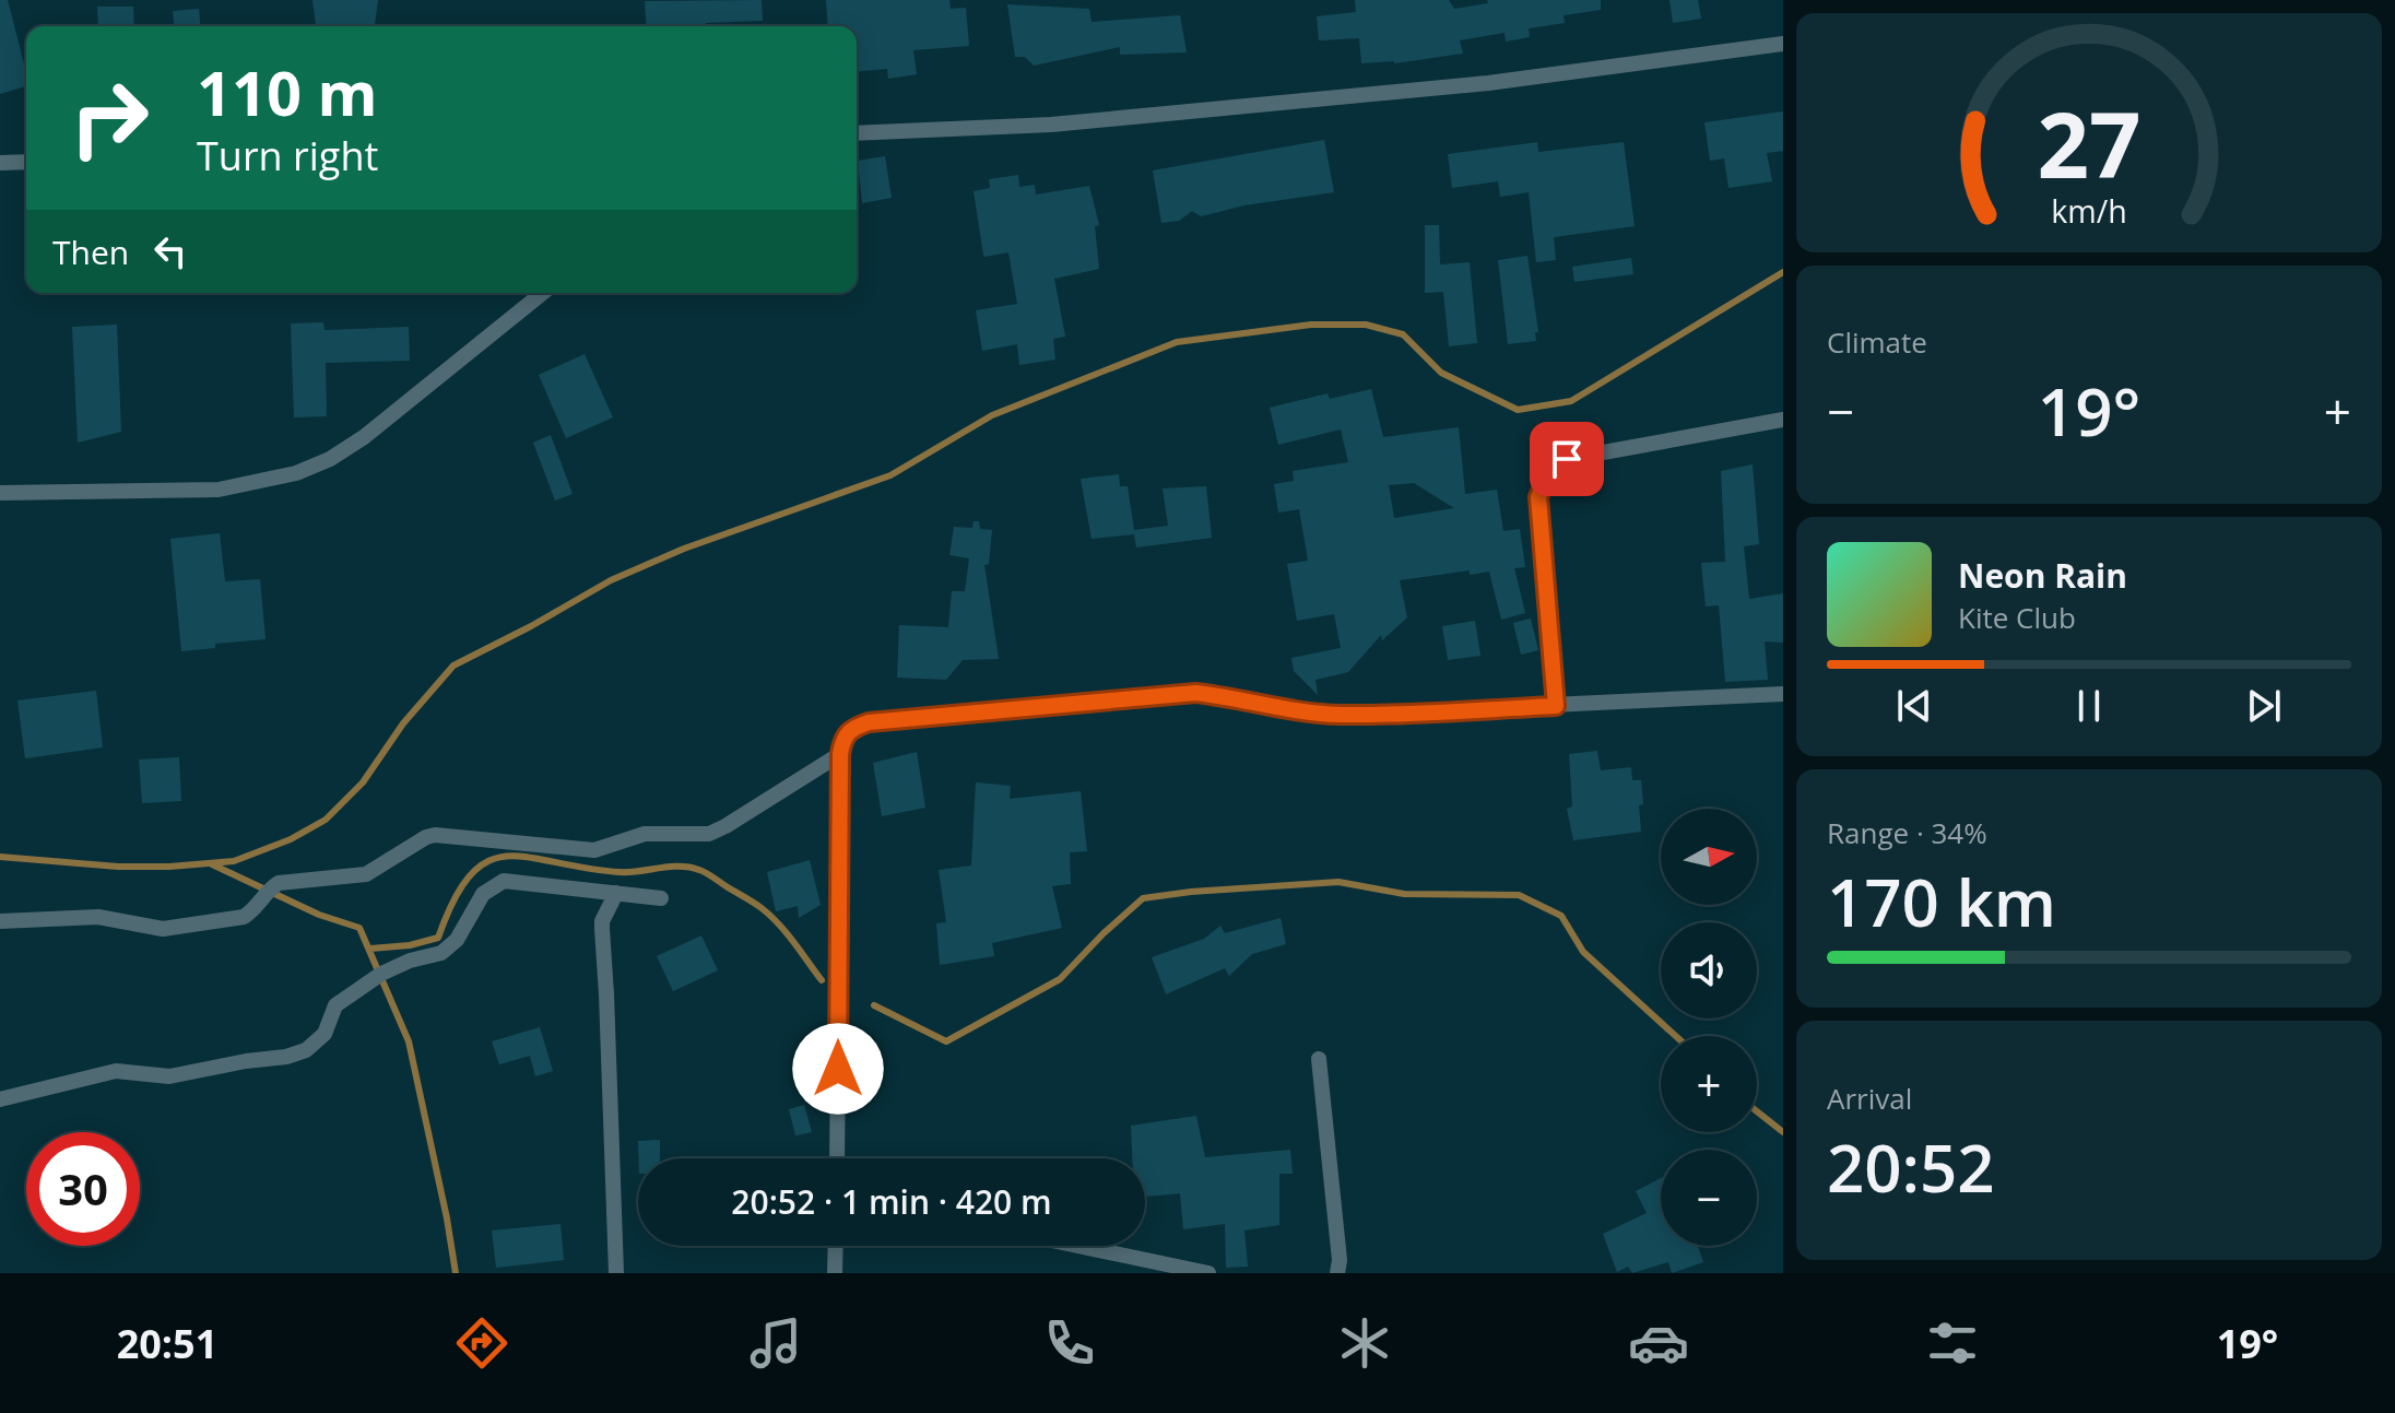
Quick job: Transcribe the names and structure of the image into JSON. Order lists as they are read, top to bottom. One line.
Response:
{"north":"right","page":{"turn":["110 m","Turn right"],"then":"Then","tile":["Climate",["Range · 34%","170 km"],["Arrival","20:52"]],"heat":["−","19°","+"],"song":["Neon Rain","Kite Club"],"map_buttons":["+","−"],"limit":"30","trip":"20:52 · 1 min · 420 m","tabs":["20:51","19°"],"gauge":["27","km/h"]}}
